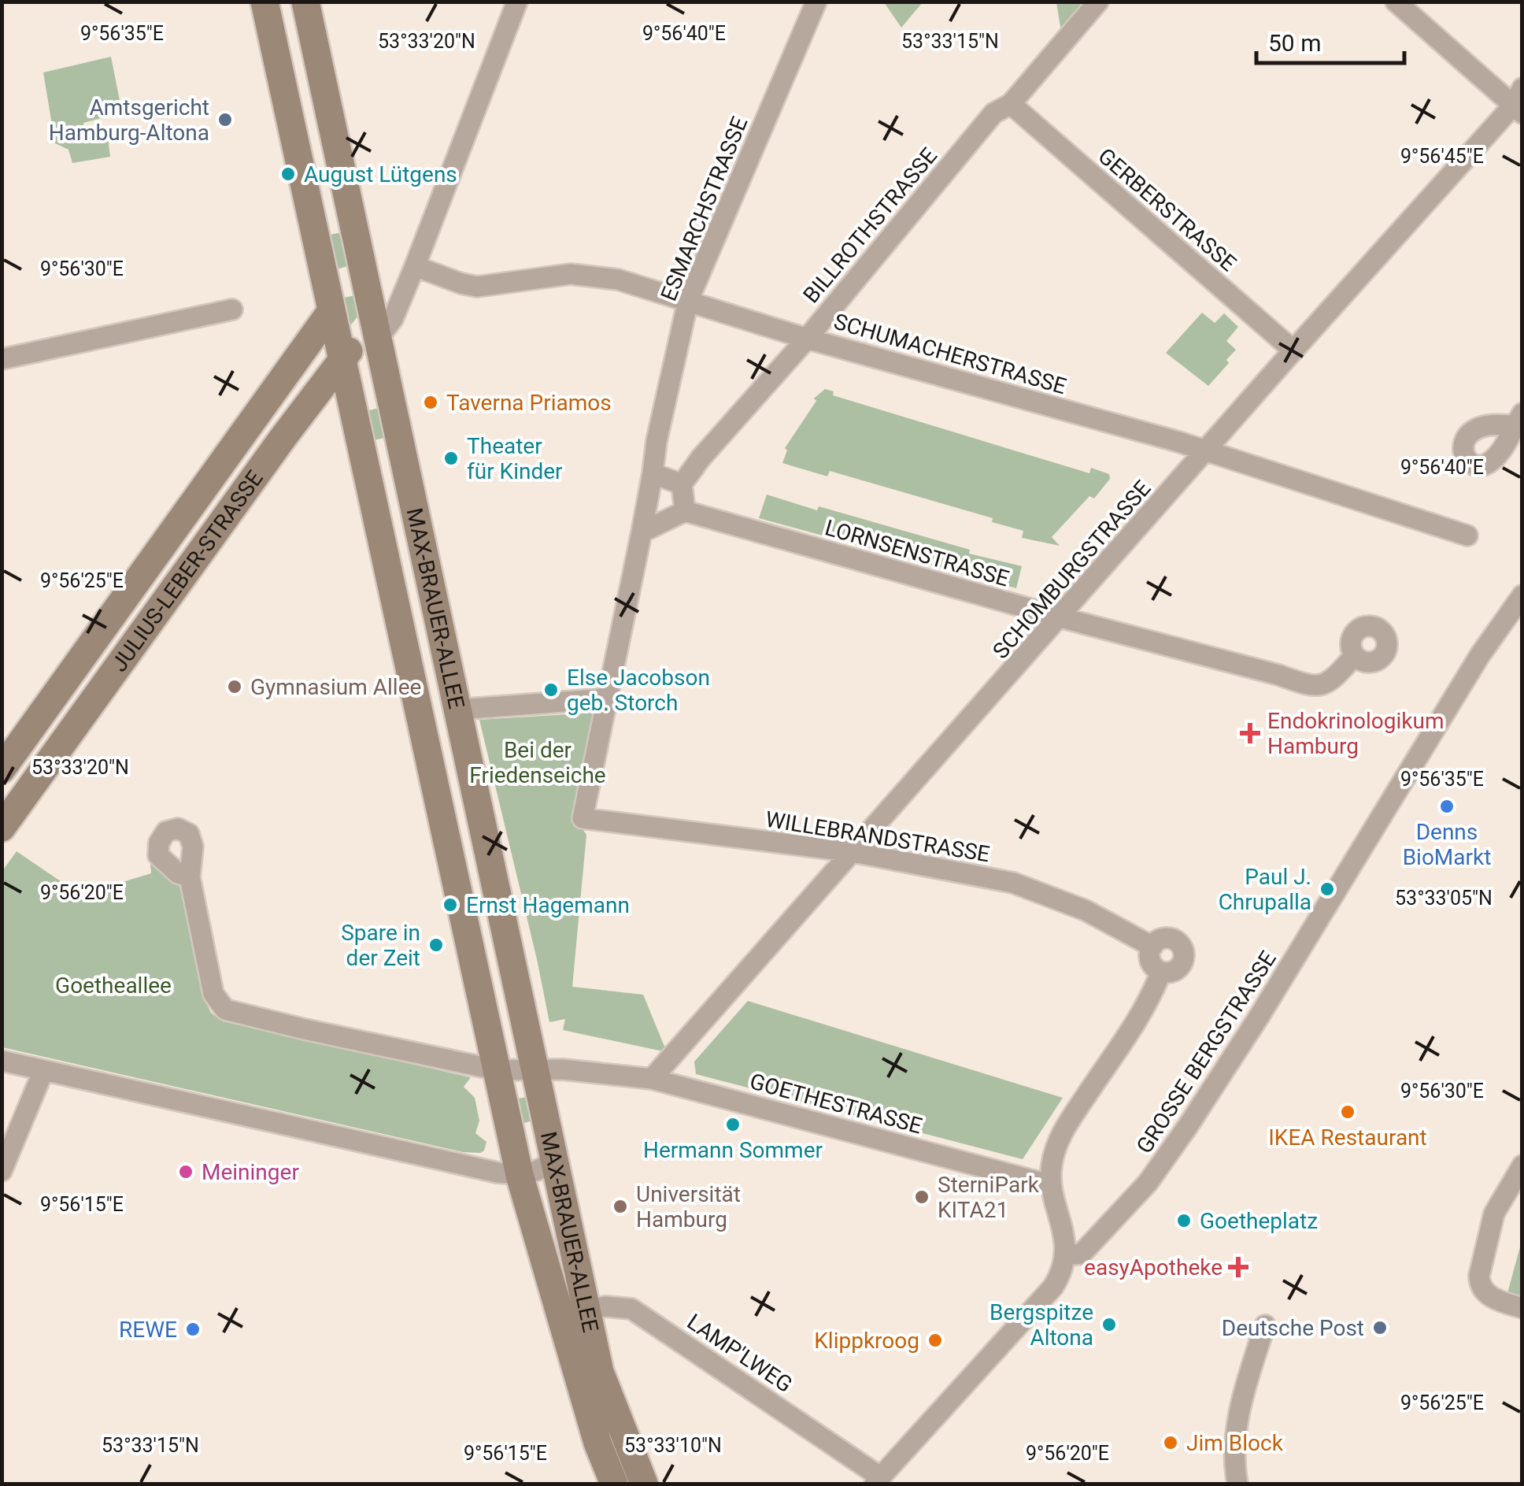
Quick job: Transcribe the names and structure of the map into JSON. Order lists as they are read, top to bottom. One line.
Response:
{"streets":{"main road":["JULIUS-LEBER-STRASSE","MAX-BRAUER-ALLEE"],"street":["ESMARCHSTRASSE","GERBERSTRASSE","BILLROTHSTRASSE","SCHUMACHERSTRASSE","LORNSENSTRASSE","SCHOMBURGSTRASSE","WILLEBRANDSTRASSE","GROSSE BERGSTRASSE","GOETHESTRASSE","LAMP'LWEG"]},"crossings":[["ESMARCHSTRASSE","SCHUMACHERSTRASSE"],["ESMARCHSTRASSE","WILLEBRANDSTRASSE"],["GERBERSTRASSE","BILLROTHSTRASSE"],["GERBERSTRASSE","SCHOMBURGSTRASSE"],["BILLROTHSTRASSE","SCHUMACHERSTRASSE"],["SCHUMACHERSTRASSE","SCHOMBURGSTRASSE"],["LORNSENSTRASSE","SCHOMBURGSTRASSE"],["SCHOMBURGSTRASSE","WILLEBRANDSTRASSE"],["SCHOMBURGSTRASSE","GOETHESTRASSE"],["JULIUS-LEBER-STRASSE","MAX-BRAUER-ALLEE"],["MAX-BRAUER-ALLEE","GOETHESTRASSE"],["MAX-BRAUER-ALLEE","LAMP'LWEG"]],"parks":["Bei der Friedenseiche","Goetheallee"],"places":{"other":["Amtsgericht Hamburg-Altona","August Lütgens","Taverna Priamos","Theater für Kinder","Gymnasium Allee","Else Jacobson geb. Storch","Denns BioMarkt","Paul J. Chrupalla","Ernst Hagemann","Spare in der Zeit","IKEA Restaurant","Hermann Sommer","Meininger","SterniPark KITA21","Universität Hamburg","Goetheplatz","Bergspitze Altona","Deutsche Post","REWE","Klippkroog","Jim Block"],"health":["Endokrinologikum Hamburg","easyApotheke"]},"scale_bar":"50 m","coordinates":["9°56'35\"E","9°56'40\"E","53°33'20\"N","53°33'15\"N","9°56'45\"E","9°56'30\"E","9°56'25\"E","9°56'20\"E","53°33'05\"N","9°56'15\"E","53°33'10\"N"]}
